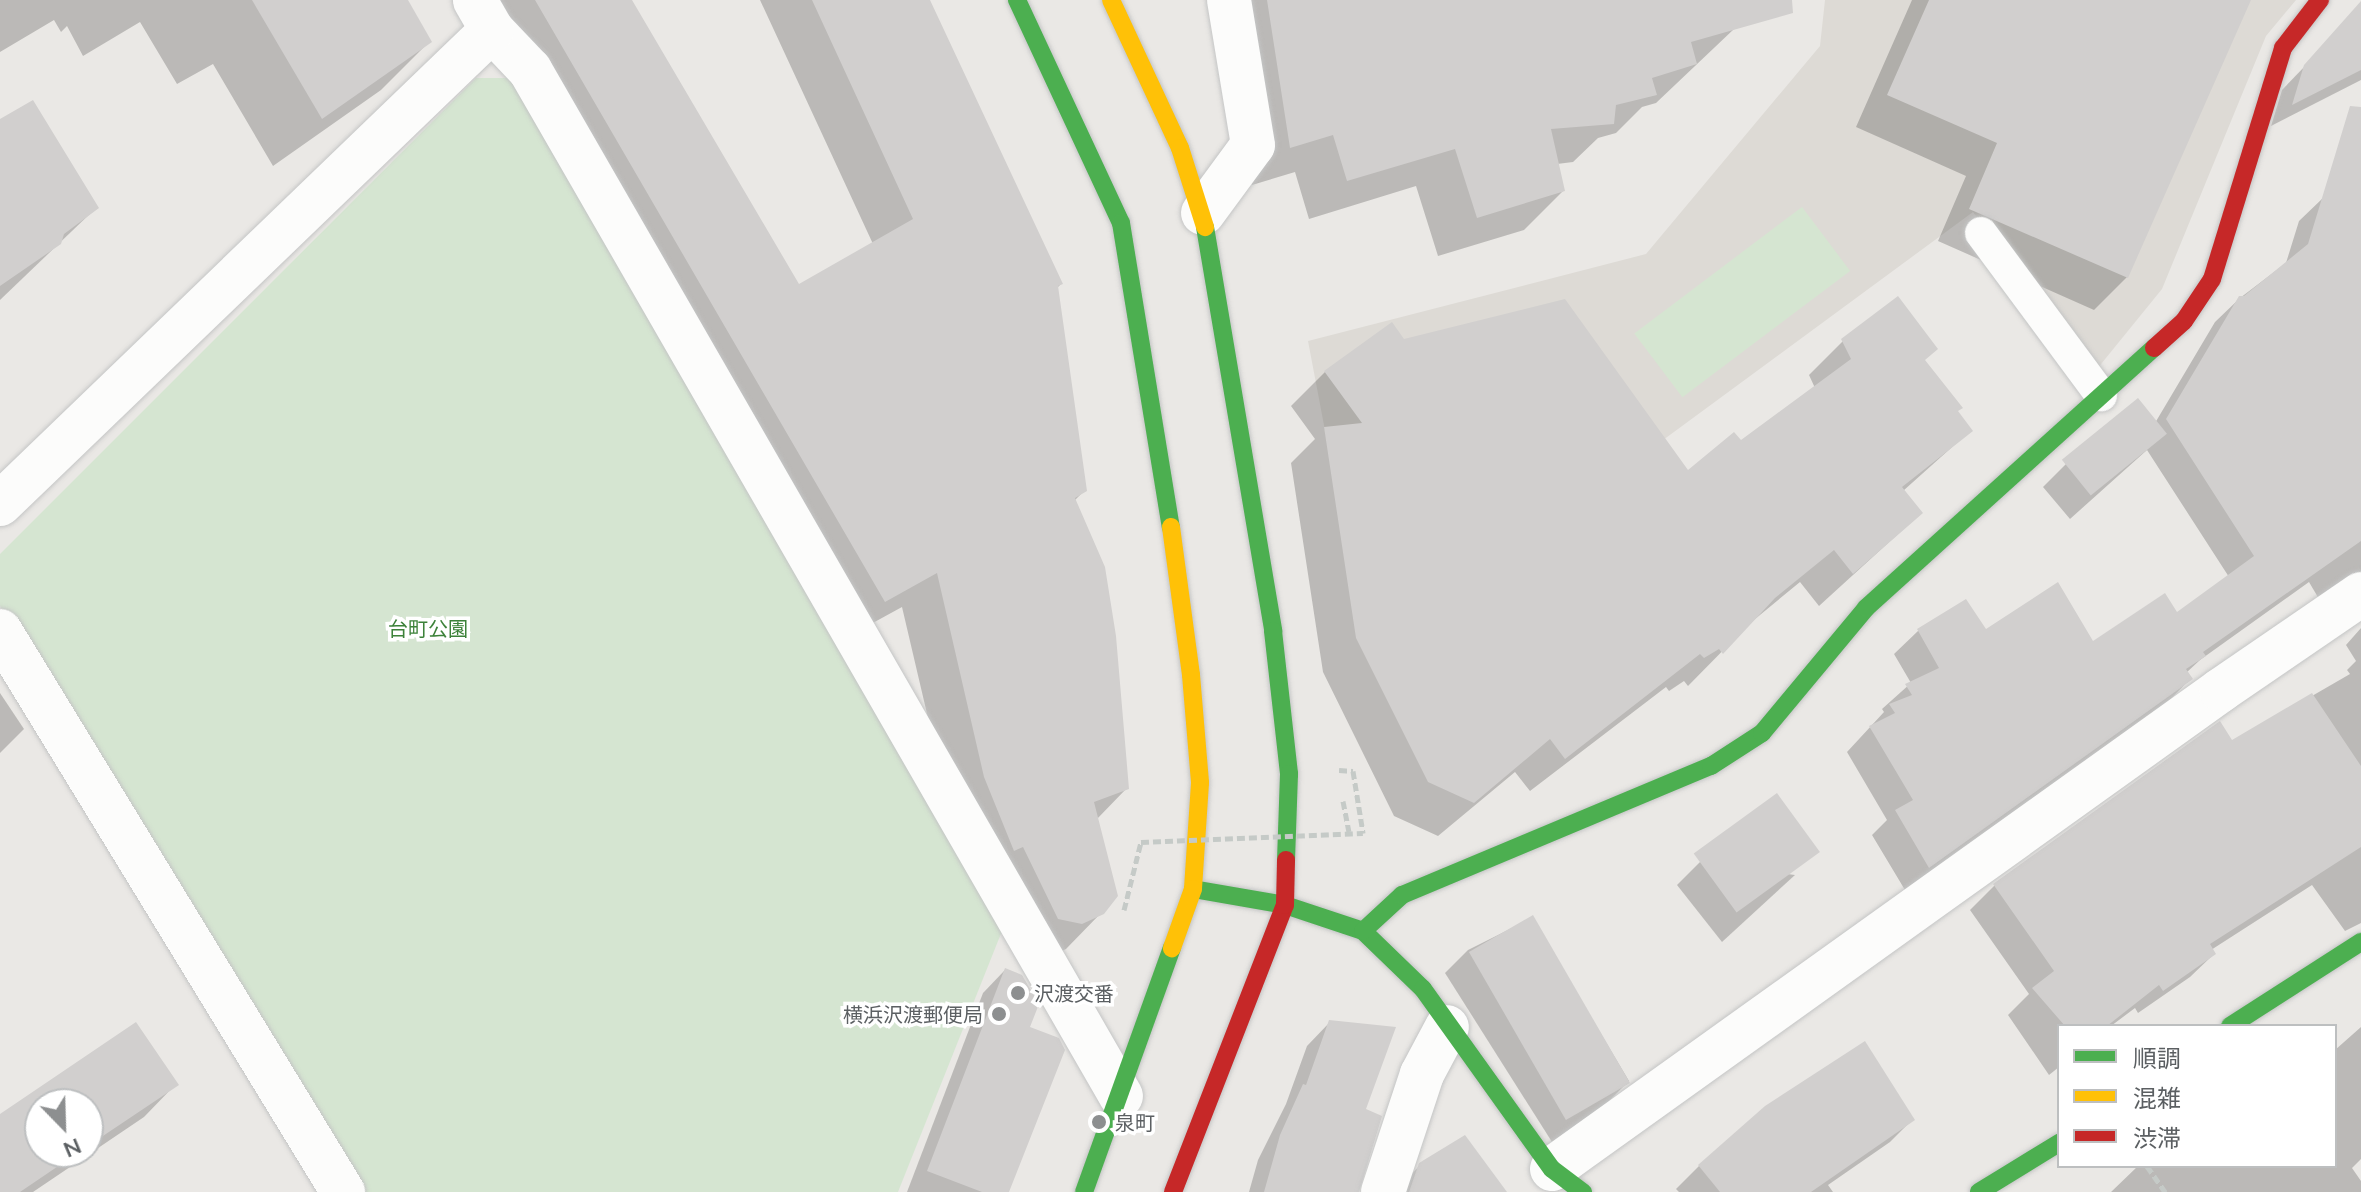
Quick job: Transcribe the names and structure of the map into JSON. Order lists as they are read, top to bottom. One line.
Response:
{"parks":["台町公園"],"places":["沢渡交番","横浜沢渡郵便局","泉町"],"legend":["順調","混雑","渋滞"],"north":"bottom right"}
